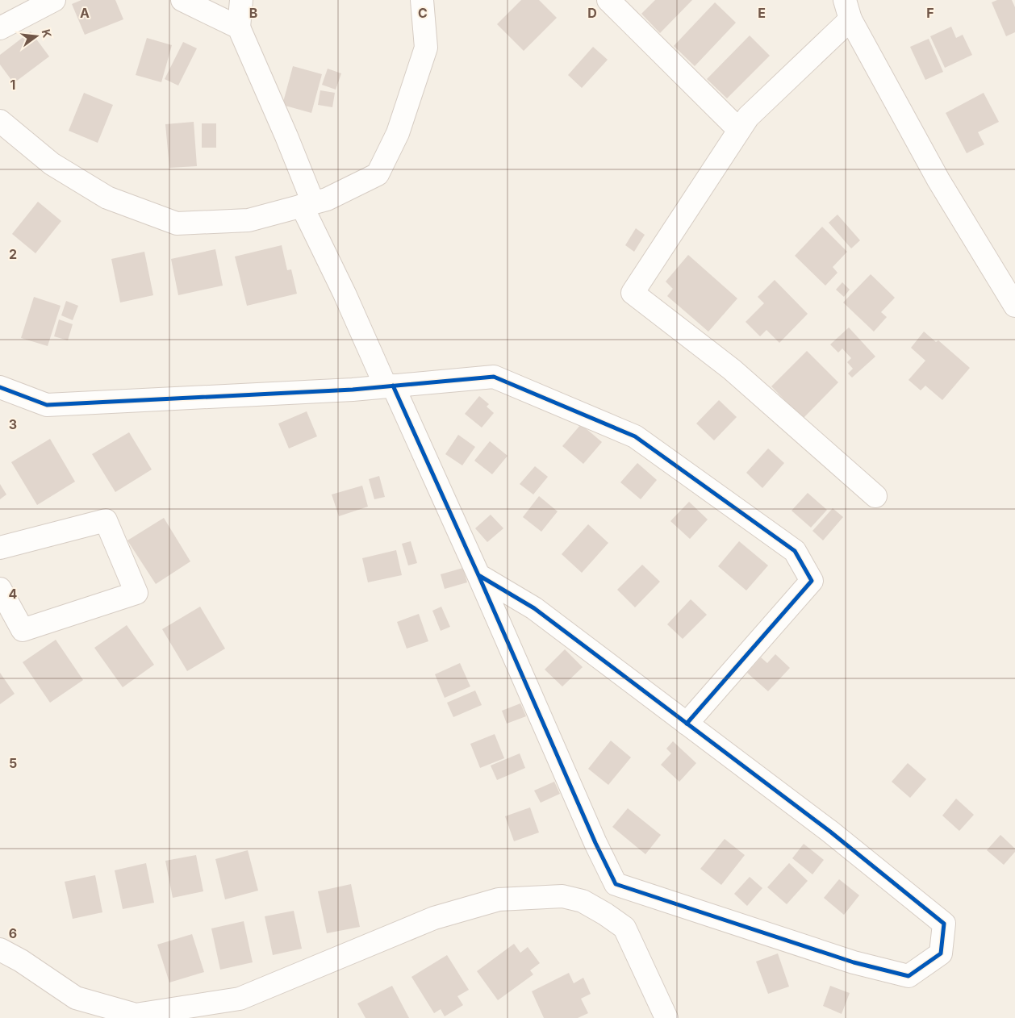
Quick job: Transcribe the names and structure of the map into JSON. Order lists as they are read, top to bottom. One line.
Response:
{"north":"right","grid":{"columns":["A","B","C","D","E","F"],"rows":["1","2","3","4","5","6"]}}
